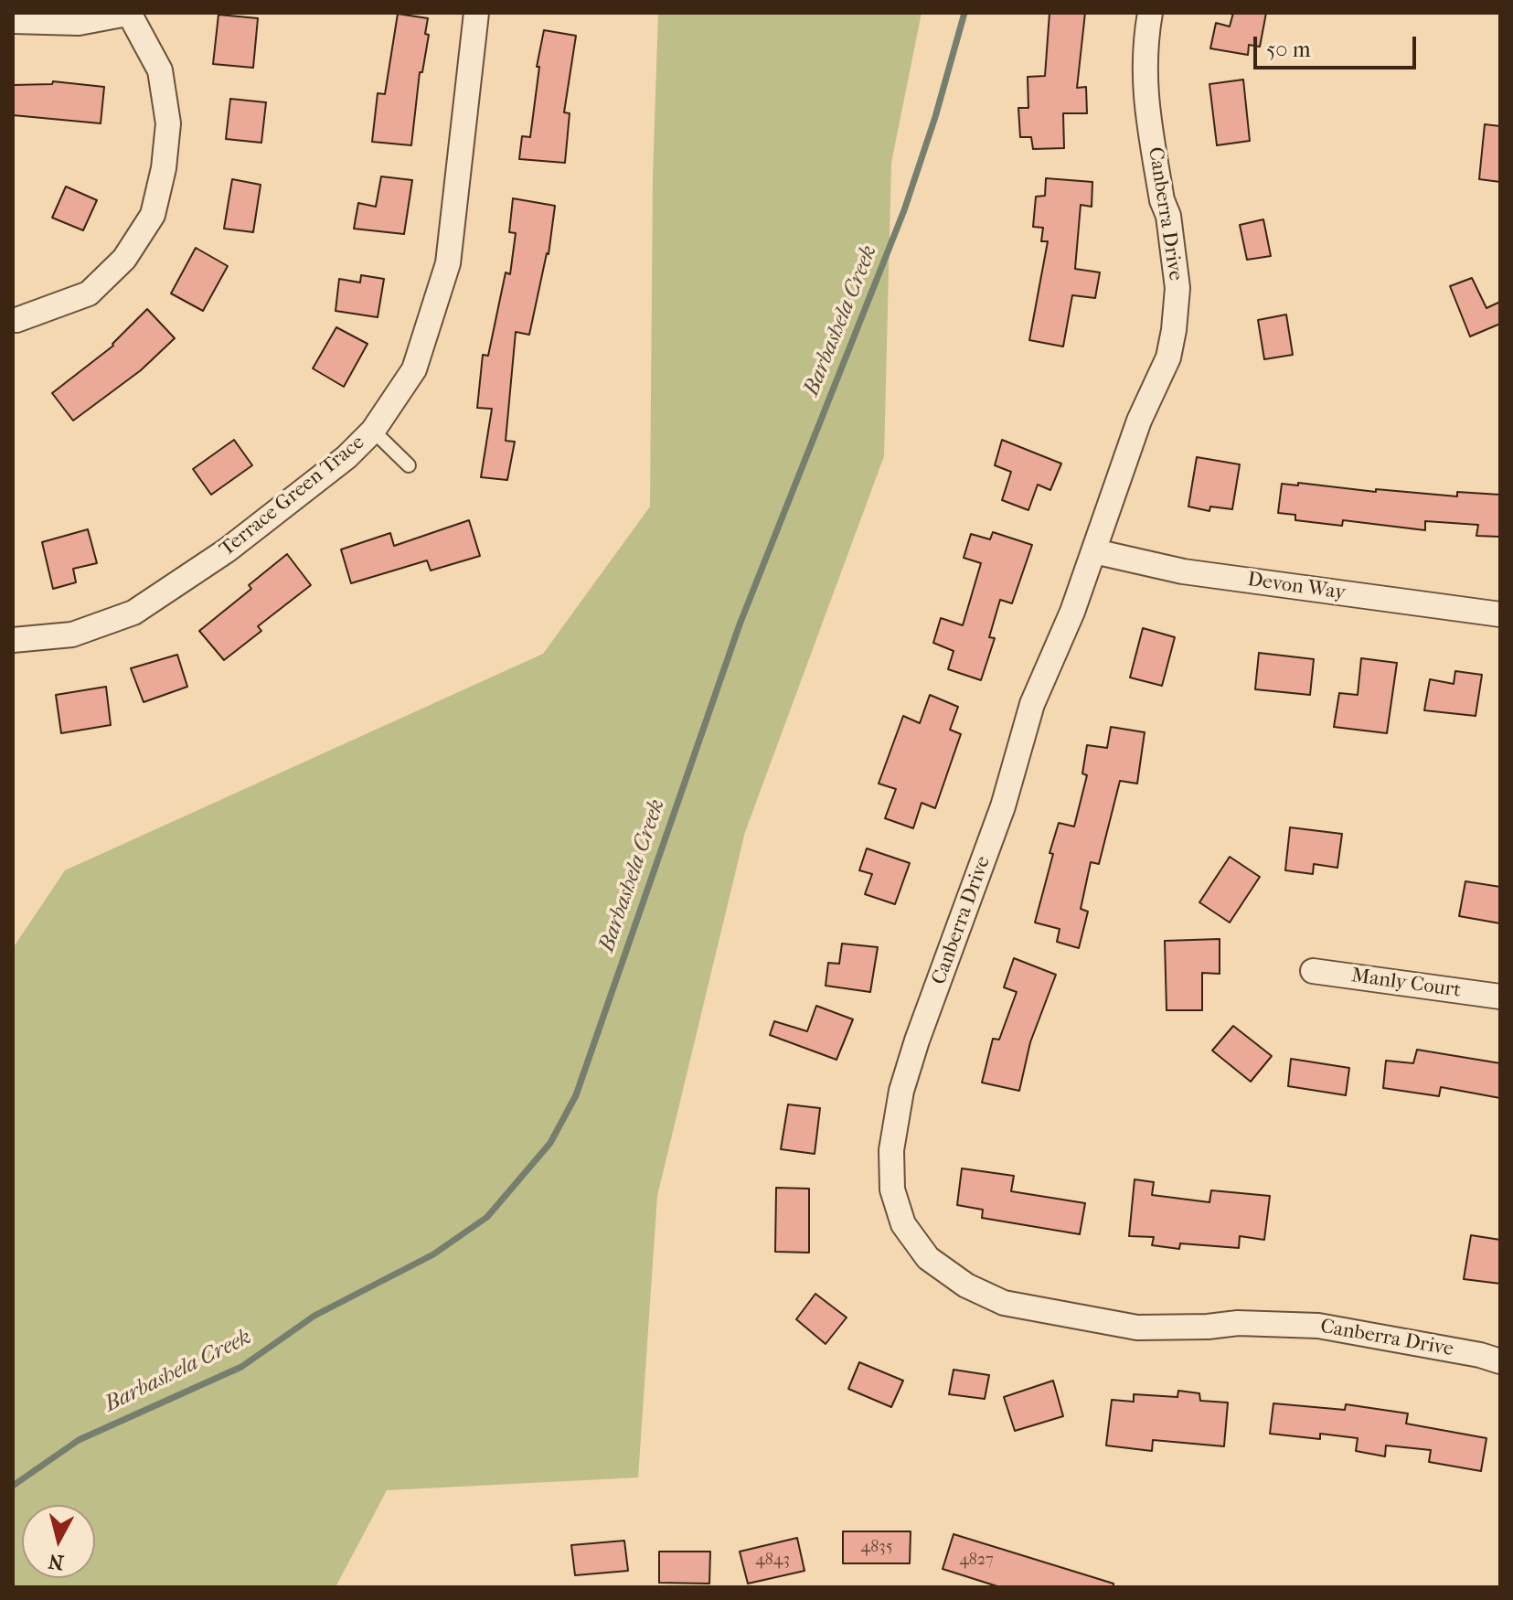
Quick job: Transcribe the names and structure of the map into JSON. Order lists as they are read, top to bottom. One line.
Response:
{"streets":{"street":["Canberra Drive","Terrace Green Trace","Devon Way","Manly Court"]},"crossings":[["Canberra Drive","Devon Way"]],"water":["Barbashela Creek"],"house_numbers":["4835","4843","4827"],"scale_bar":"50 m","north":"bottom"}
